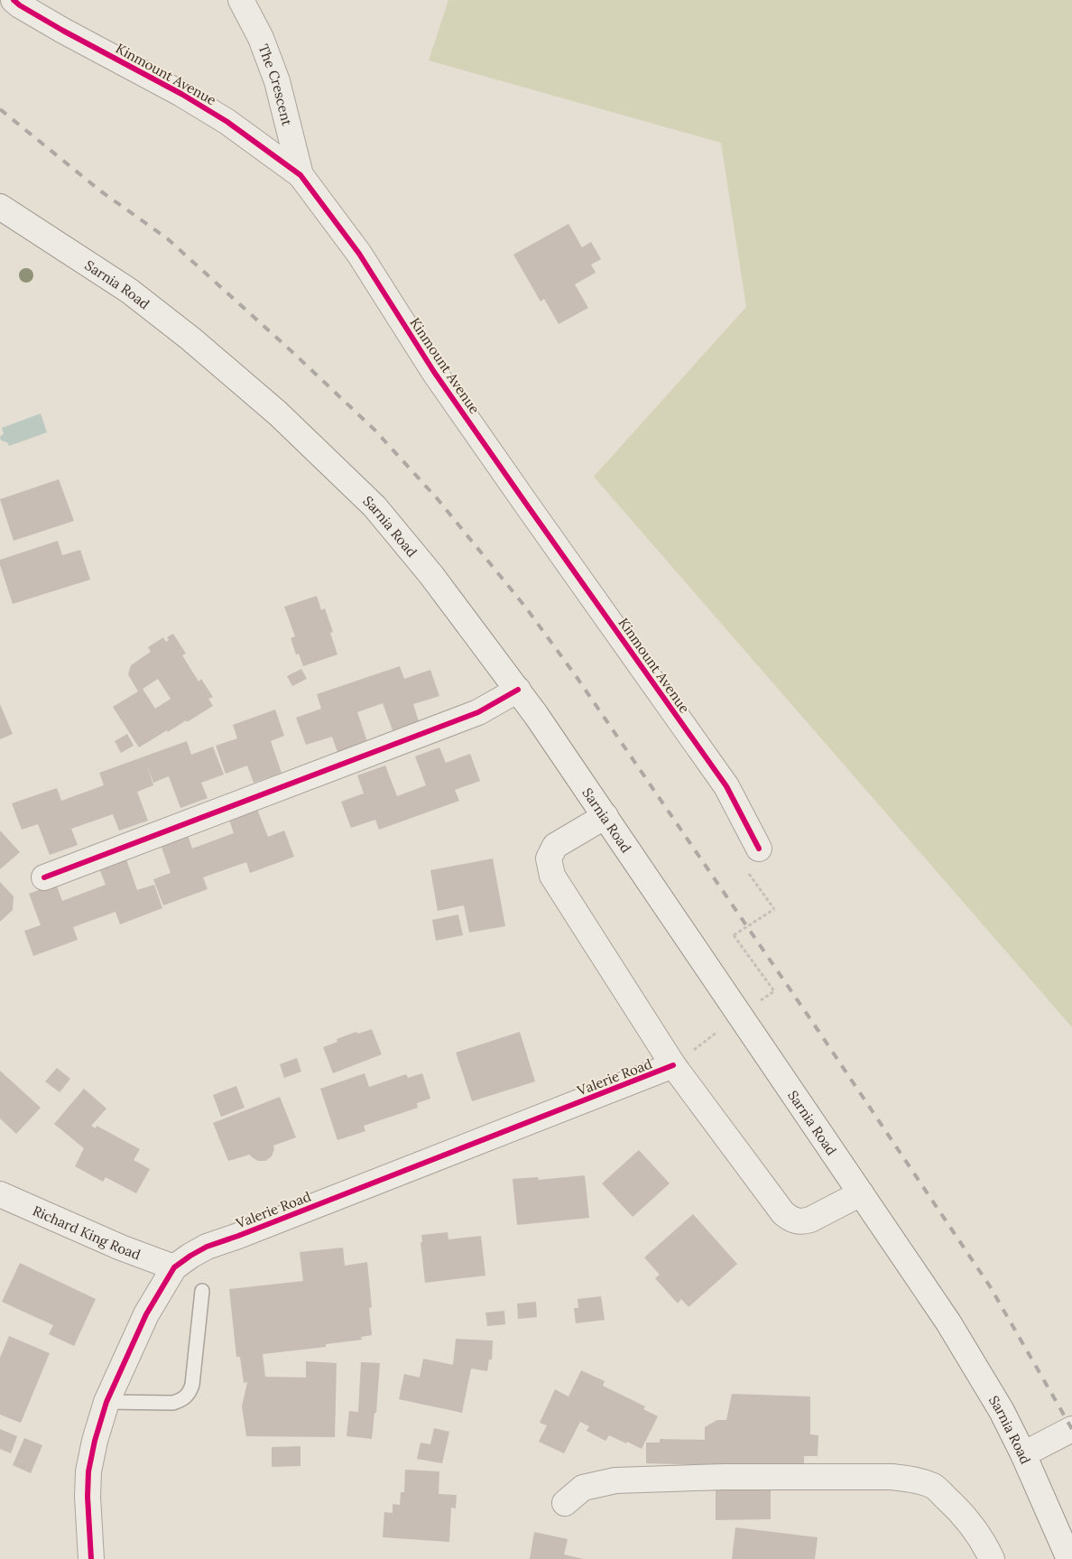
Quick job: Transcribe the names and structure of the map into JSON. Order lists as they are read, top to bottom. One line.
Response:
{"streets":{"street":["Kinmount Avenue","The Crescent","Sarnia Road","Valerie Road","Richard King Road"]},"crossings":[["Kinmount Avenue","The Crescent"],["Sarnia Road","Valerie Road"],["Valerie Road","Richard King Road"]]}
